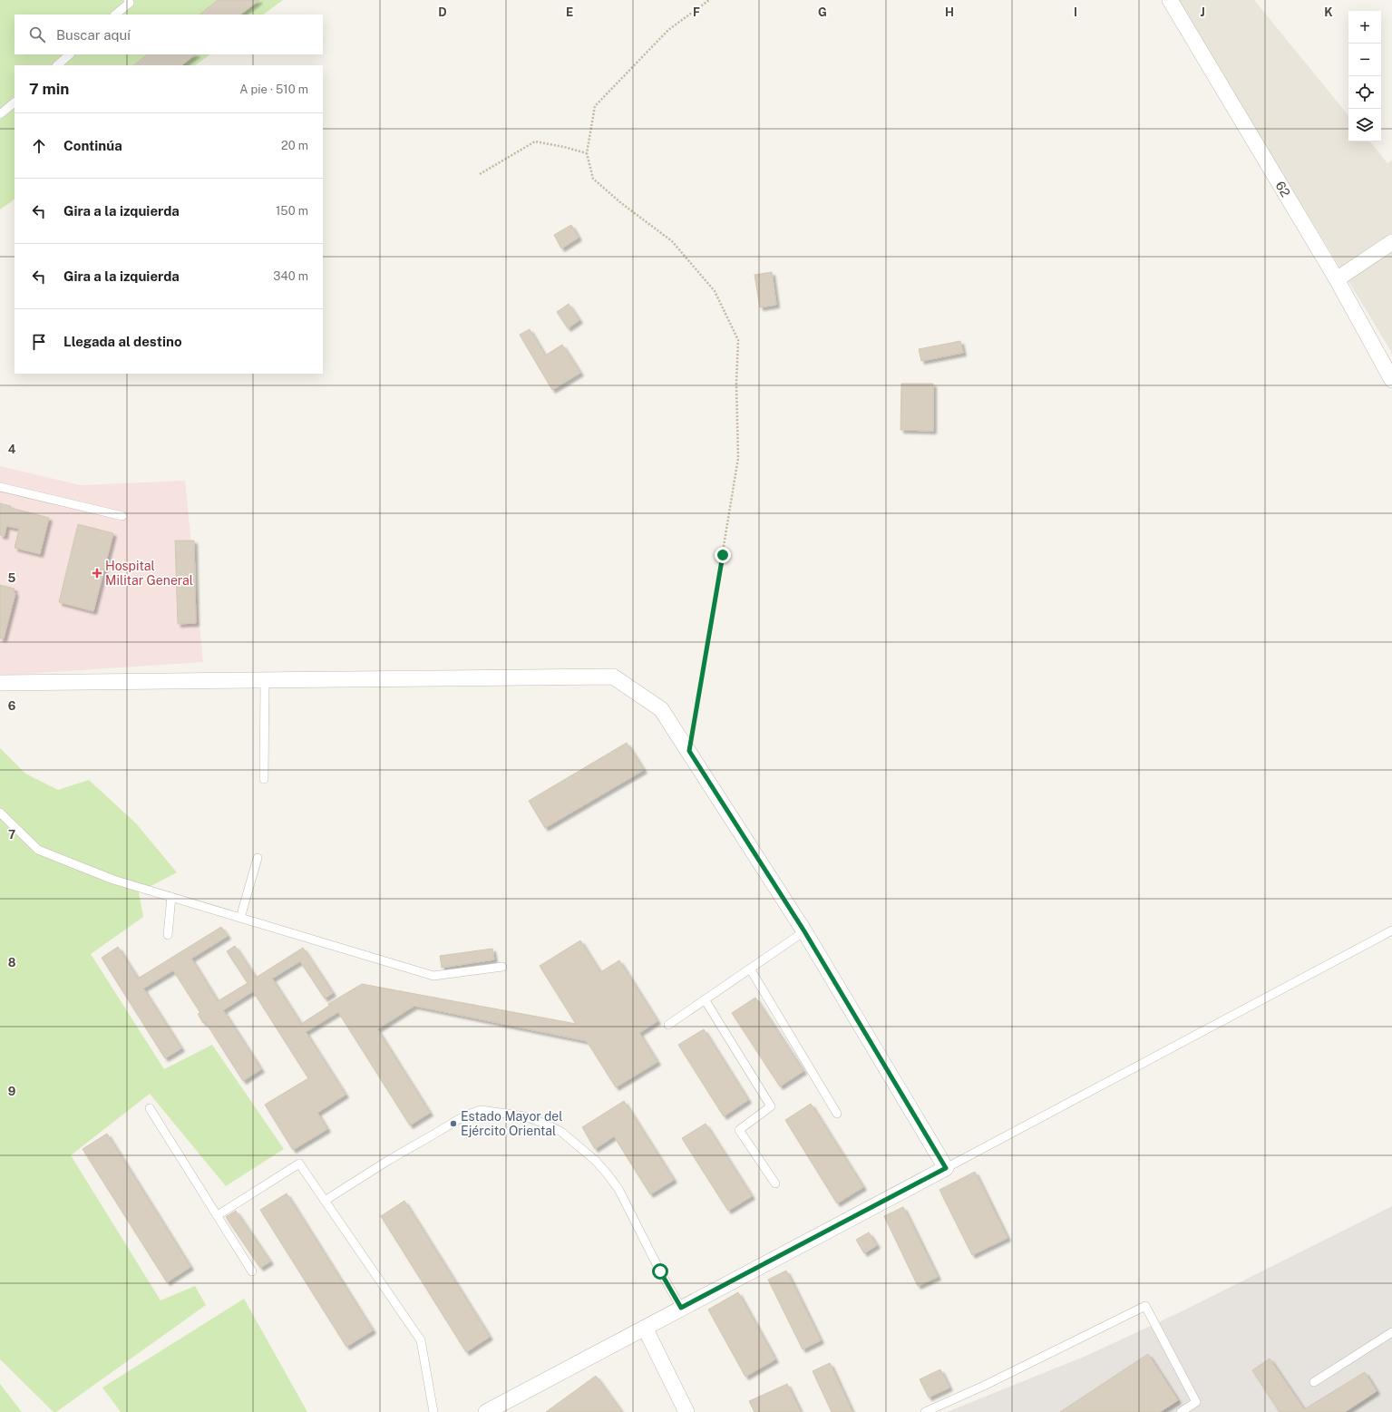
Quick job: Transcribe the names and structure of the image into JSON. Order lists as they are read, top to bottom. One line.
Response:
{"streets":{"street":["62"]},"places":{"health":["Hospital Militar General"],"other":["Estado Mayor del Ejército Oriental"]},"page":{"map_buttons":["+","−"],"search":"Buscar aquí","heading":["7 min","A pie · 510 m"],"list":[["Continúa","20 m"],["Gira a la izquierda","150 m"],["Gira a la izquierda","340 m"],"Llegada al destino"]},"grid":{"columns":["D","E","F","G","H","I","J","K"],"rows":["4","5","6","7","8","9"]}}
